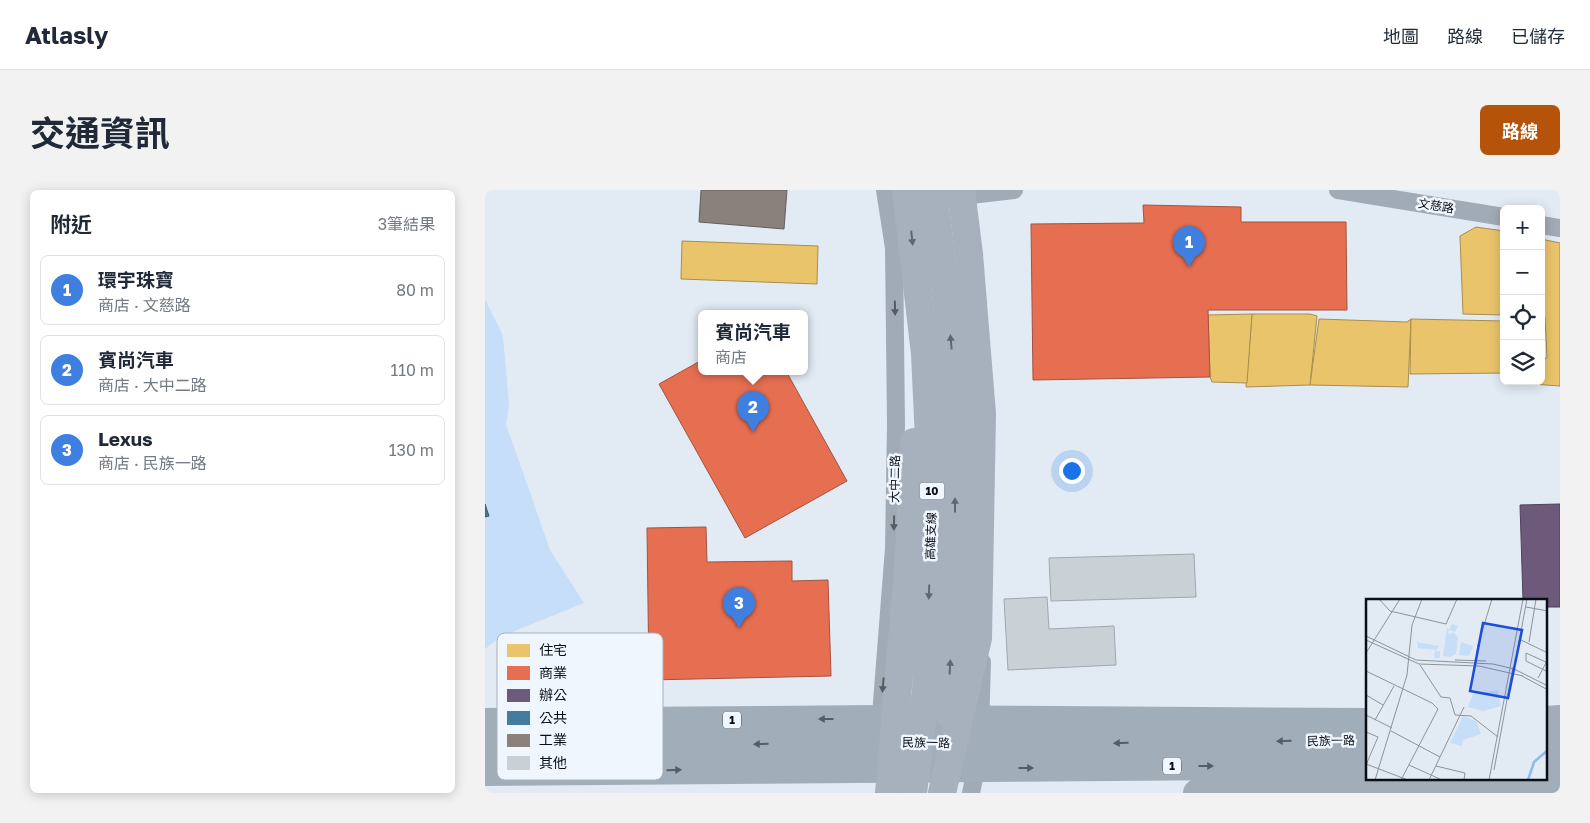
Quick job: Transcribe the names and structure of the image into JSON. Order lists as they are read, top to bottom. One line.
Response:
{"streets":{"highway":["10","高雄支線"],"main road":["1","民族一路"],"street":["文慈路","大中二路"]},"crossings":[["大中二路","高雄支線"],["大中二路","民族一路"]],"legend":["住宅","商業","辦公","公共","工業","其他"],"page":{"header":"Atlasly","nav":["地圖","路線","已儲存"],"title":"交通資訊","buttons":"路線","heading":["附近","3筆結果"],"map_buttons":["+","−"],"pins":["1","2","3"],"list":[{"mark":"1","name":"環宇珠寶","note":"商店 · 文慈路","value":"80 m"},{"mark":"2","name":"賓尚汽車","note":"商店 · 大中二路","value":"110 m"},{"mark":"3","name":"Lexus","note":"商店 · 民族一路","value":"130 m"}],"popup":["賓尚汽車","商店"]}}
